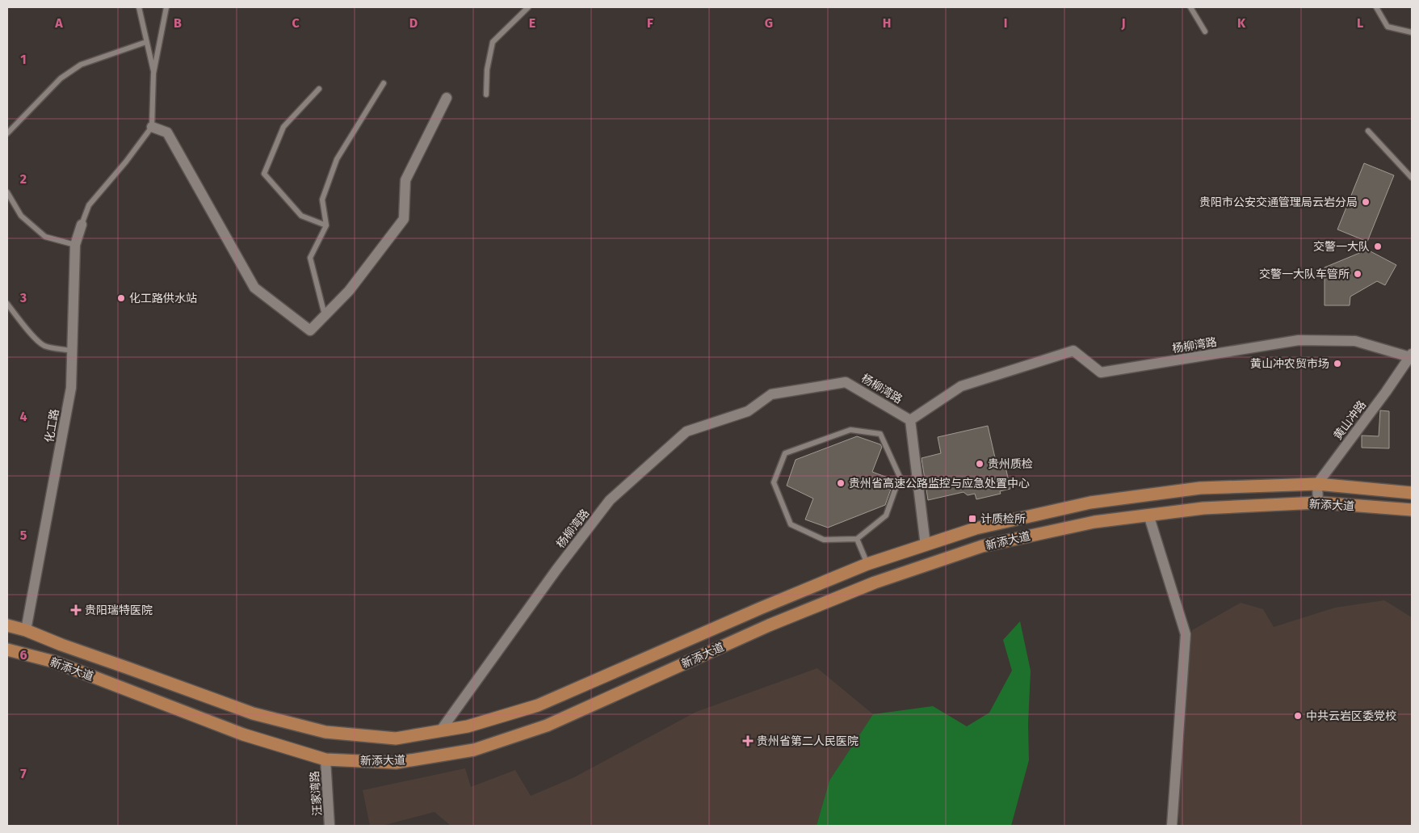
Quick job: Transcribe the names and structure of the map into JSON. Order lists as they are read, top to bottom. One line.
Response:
{"streets":{"main road":["新添大道"],"street":["杨柳湾路","黄山冲路","化工路","汪家湾路"]},"crossings":[["杨柳湾路","黄山冲路"],["杨柳湾路","新添大道"],["黄山冲路","新添大道"],["化工路","新添大道"],["新添大道","汪家湾路"]],"places":{"other":["贵阳市公安交通管理局云岩分局","交警一大队","交警一大队车管所","化工路供水站","黄山冲农贸市场","贵州质检","贵州省高速公路监控与应急处置中心","中共云岩区委党校"],"transit":["计质检所"],"health":["贵阳瑞特医院","贵州省第二人民医院"]},"grid":{"columns":["A","B","C","D","E","F","G","H","I","J","K","L"],"rows":["1","2","3","4","5","6","7"]}}
